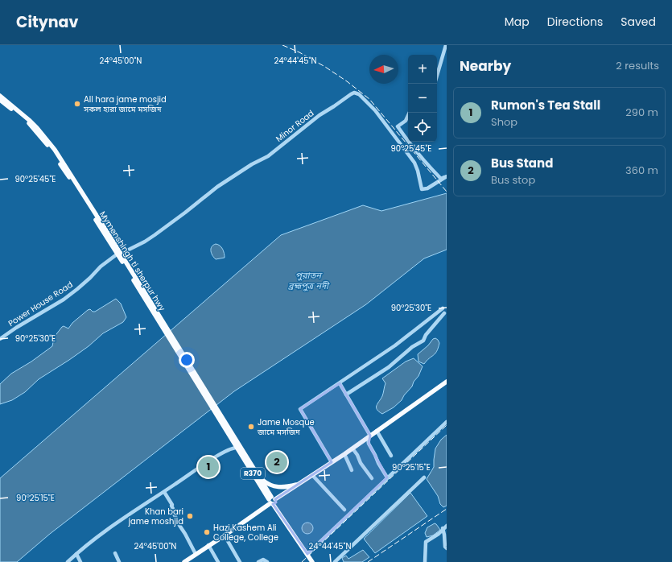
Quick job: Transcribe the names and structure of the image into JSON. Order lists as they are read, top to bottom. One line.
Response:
{"streets":{"main road":["Mymenshingh ti sherpur hwy","R370"],"street":["Minor Road","Power House Road"]},"crossings":[["Minor Road","Mymenshingh ti sherpur hwy"],["Minor Road","Power House Road"],["Mymenshingh ti sherpur hwy","Power House Road"],["Mymenshingh ti sherpur hwy","R370"]],"water":["পুরাতন ব্রহ্মপুত্র নদী"],"places":["All hara jame mosjid সকল হারা জামে মসজিদ","Jame Mosque জামে মসজিদ","Khan bari jame moshjid","Hazi Kashem Ali College, College"],"north":"left","page":{"header":"Citynav","nav":["Map","Directions","Saved"],"heading":["Nearby","2 results"],"map_buttons":["+","−"],"list":[{"mark":"1","name":"Rumon's Tea Stall","note":"Shop","value":"290 m"},{"mark":"2","name":"Bus Stand","note":"Bus stop","value":"360 m"}],"pins":["2","1"]},"coordinates":["24°45'00\"N","24°44'45\"N","90°25'45\"E","90°25'30\"E","90°25'15\"E"]}
